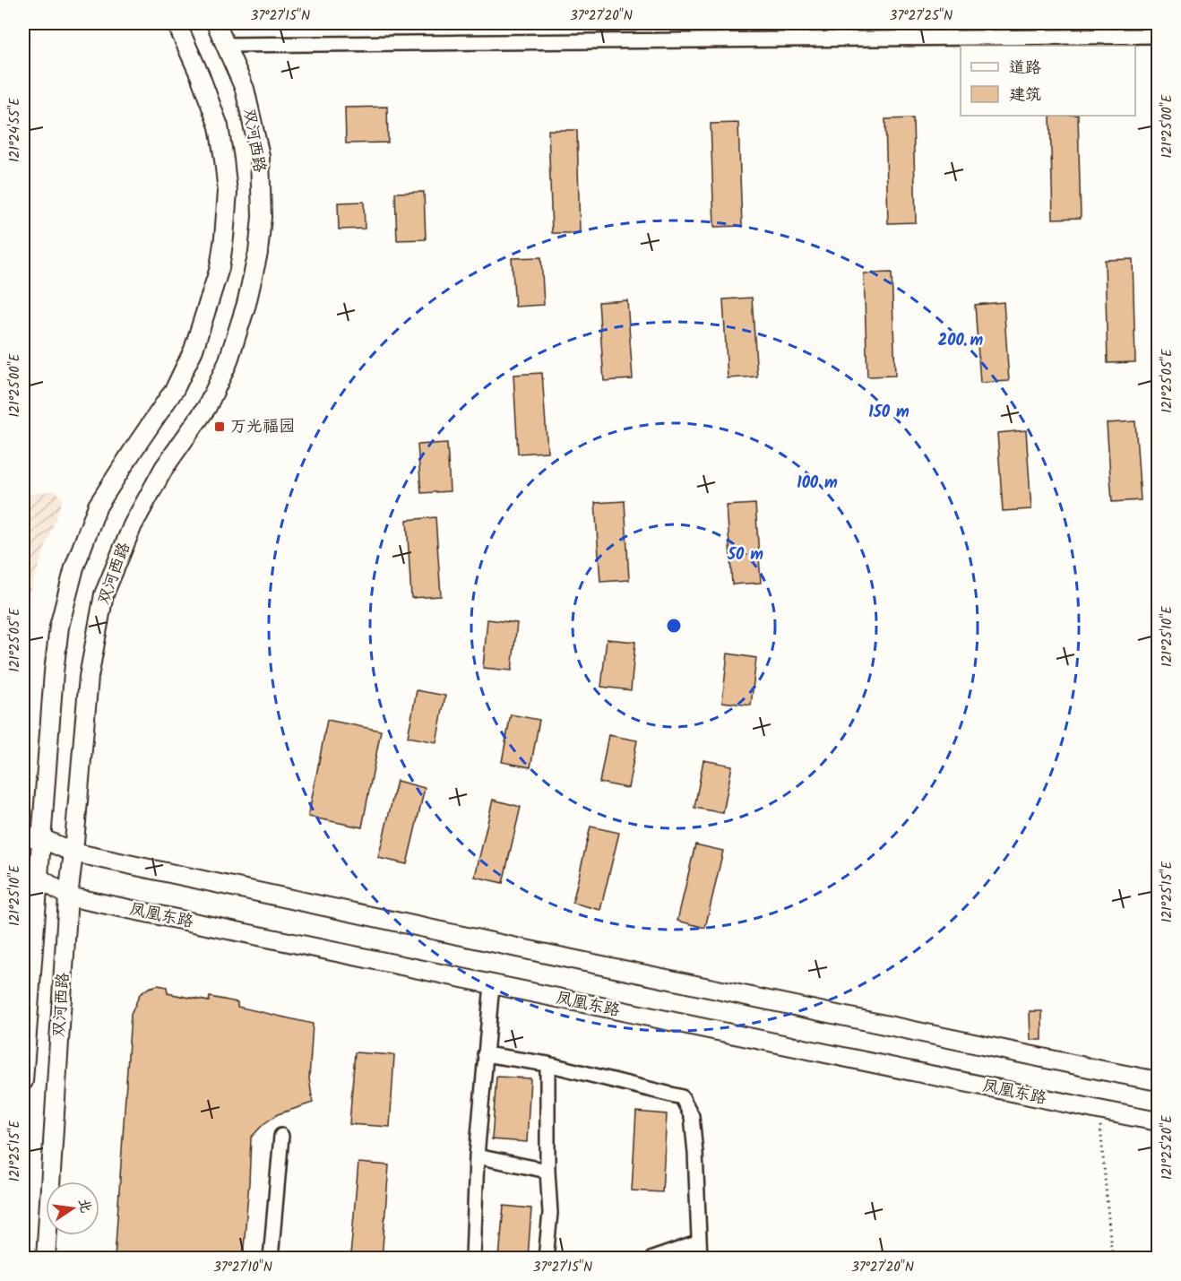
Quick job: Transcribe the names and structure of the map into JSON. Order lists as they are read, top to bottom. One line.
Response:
{"streets":{"street":["双河西路","凤凰东路"]},"crossings":[["双河西路","凤凰东路"]],"places":{"transit":["万光福园"]},"legend":["道路","建筑"],"north":"right","coordinates":["37°27'15\"N","37°27'20\"N","37°27'25\"N","121°25'00\"E","121°24'55\"E","121°25'05\"E","121°25'10\"E","121°25'15\"E","121°25'20\"E","37°27'10\"N"],"rings":["200 m","150 m","100 m","50 m"]}
